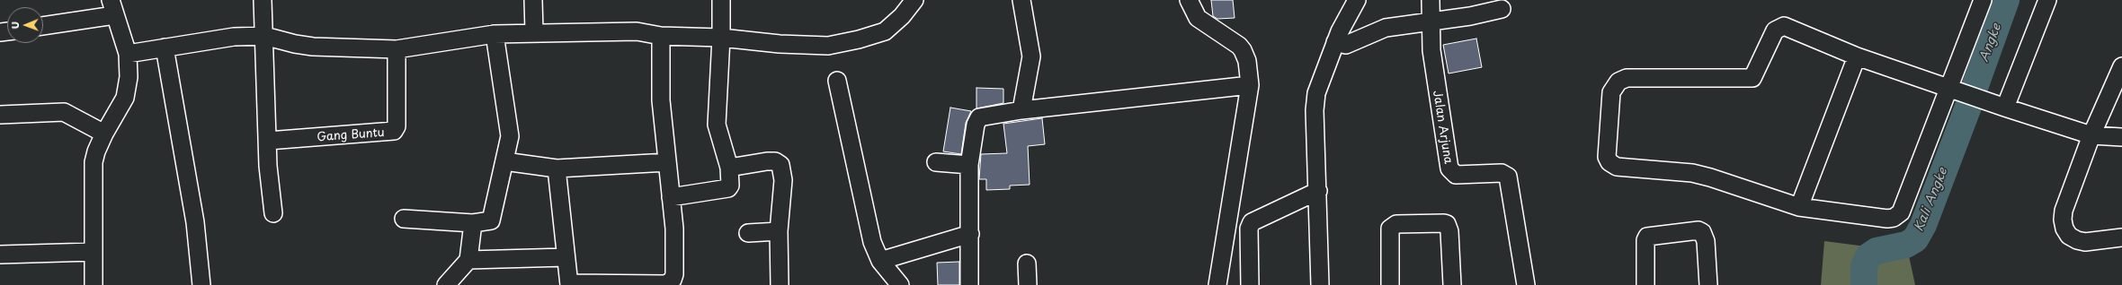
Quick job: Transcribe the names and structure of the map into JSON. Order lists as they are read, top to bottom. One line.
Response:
{"streets":{"street":["Jalan Arjuna","Gang Buntu"]},"water":["Angke","Kali Angke"],"north":"left"}
